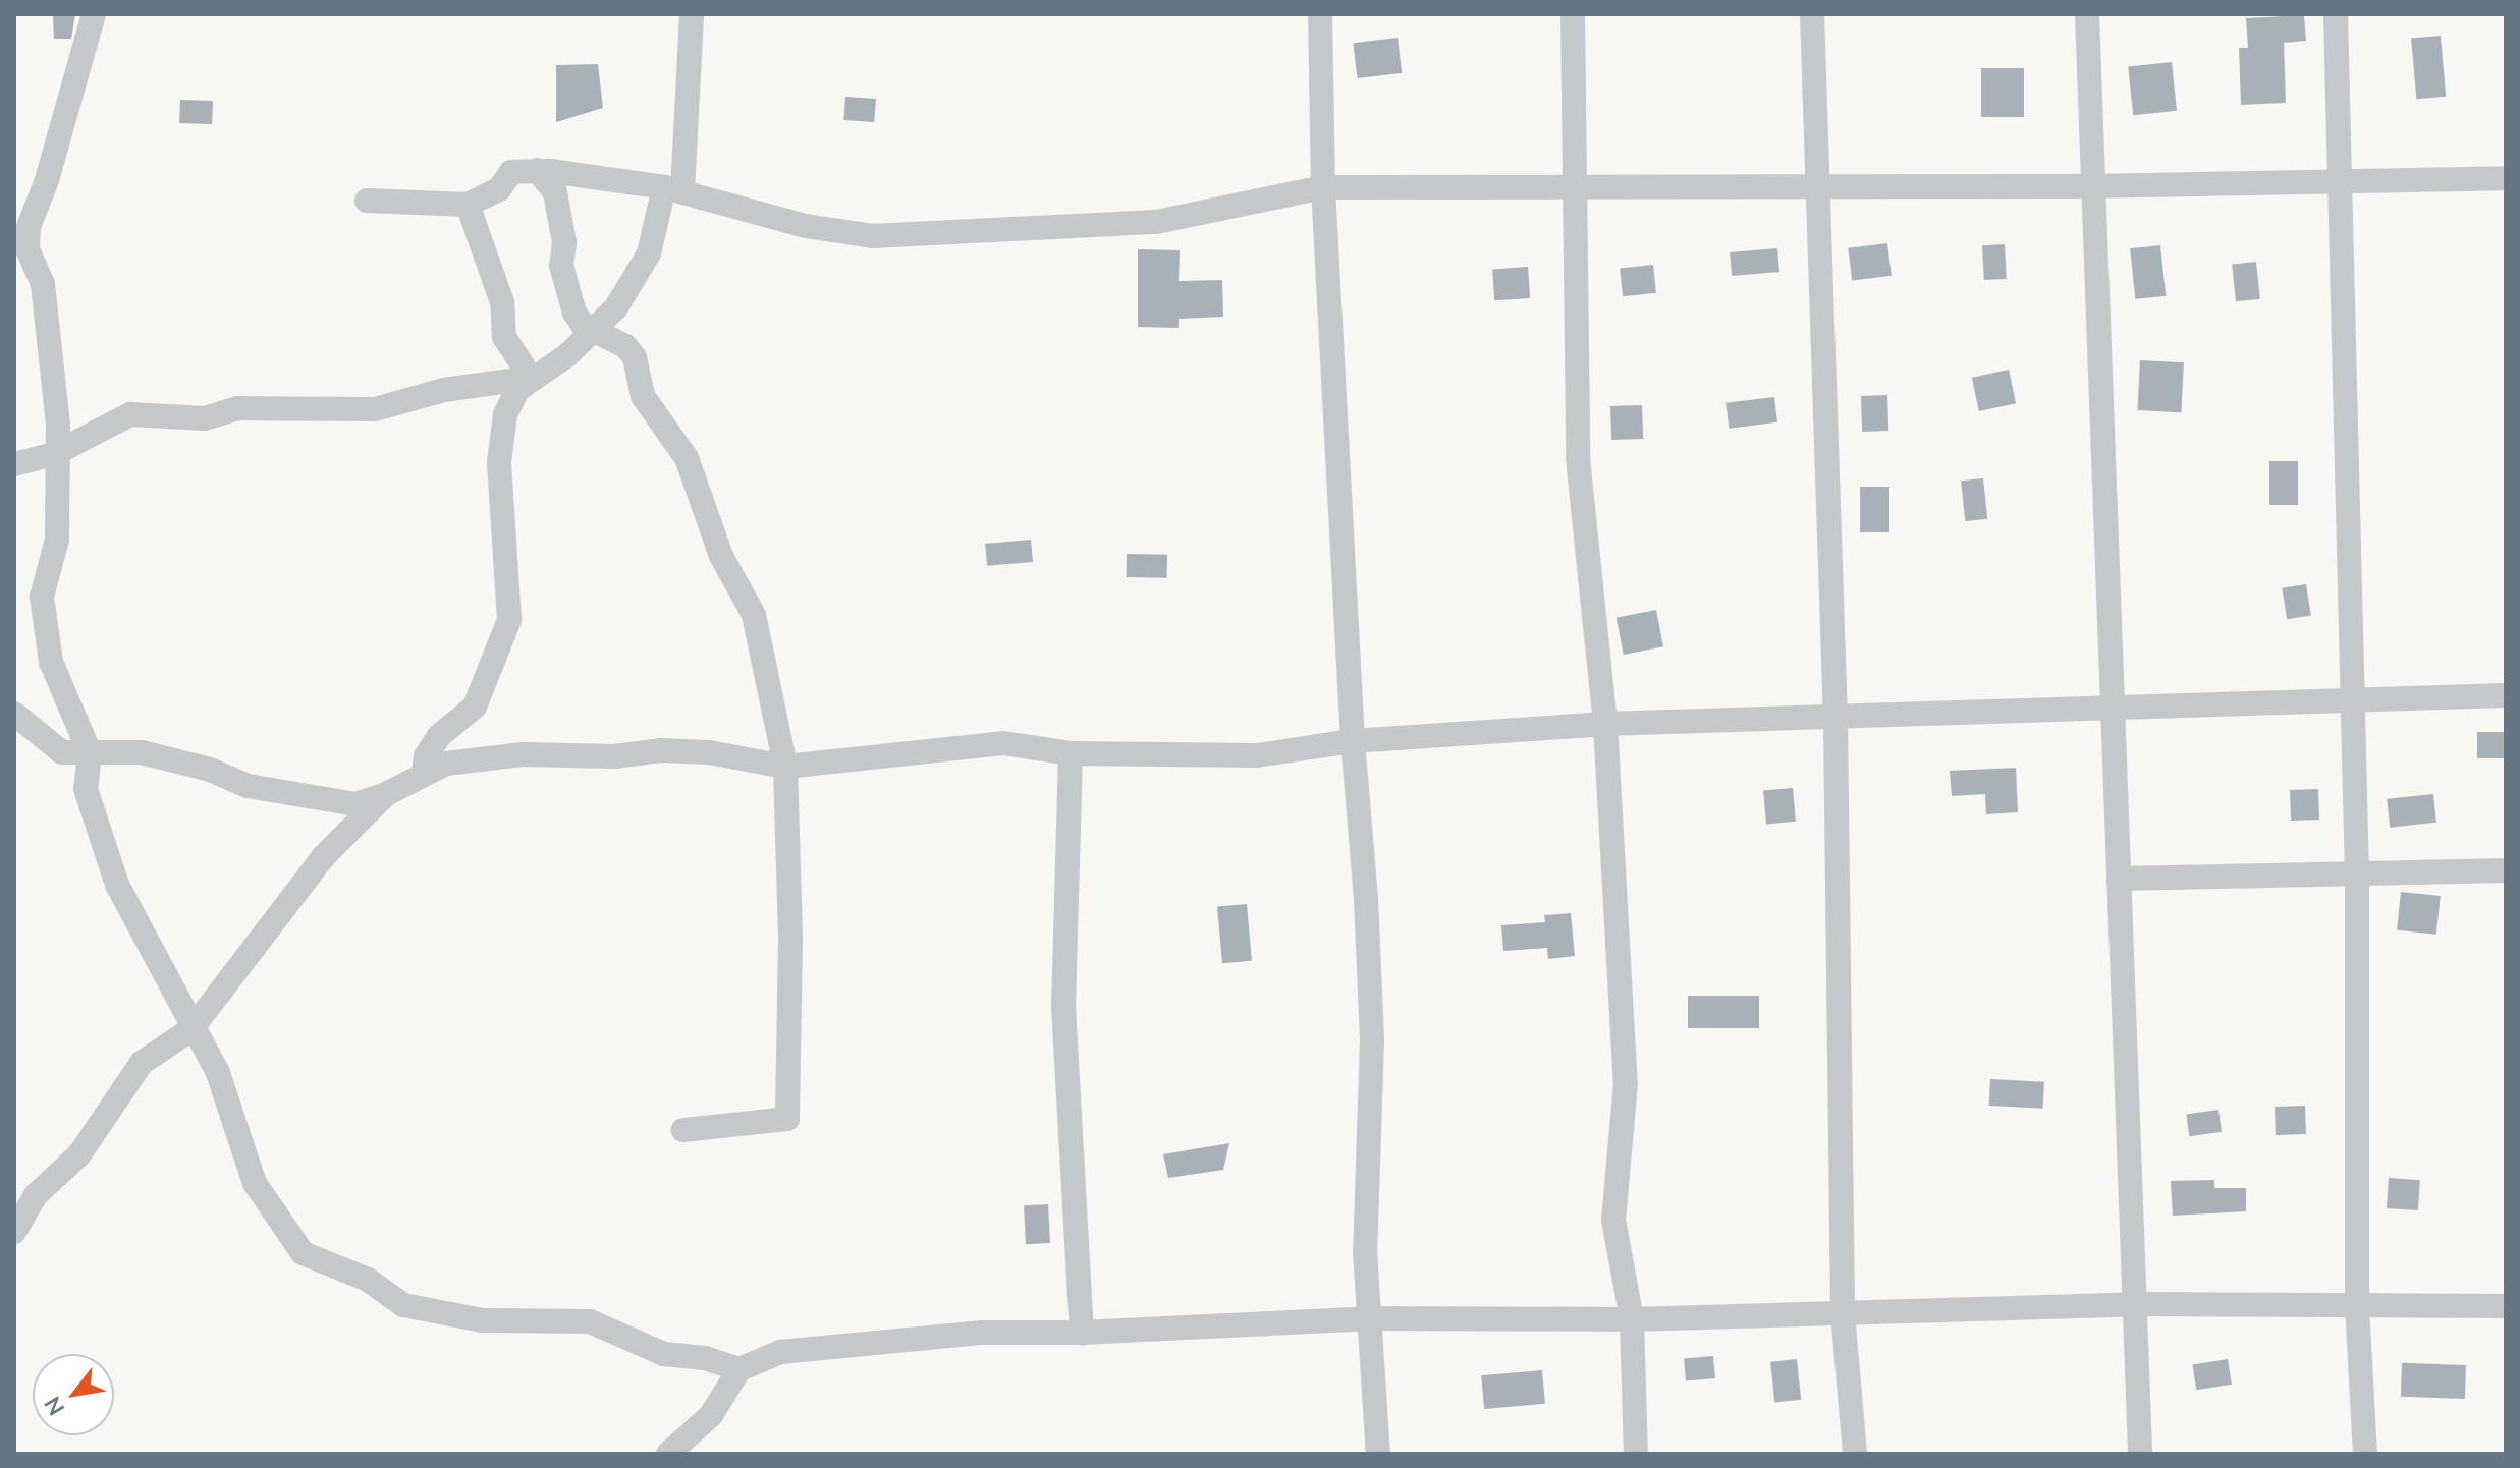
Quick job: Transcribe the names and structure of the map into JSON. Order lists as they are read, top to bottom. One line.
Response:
{"north":"bottom left"}
